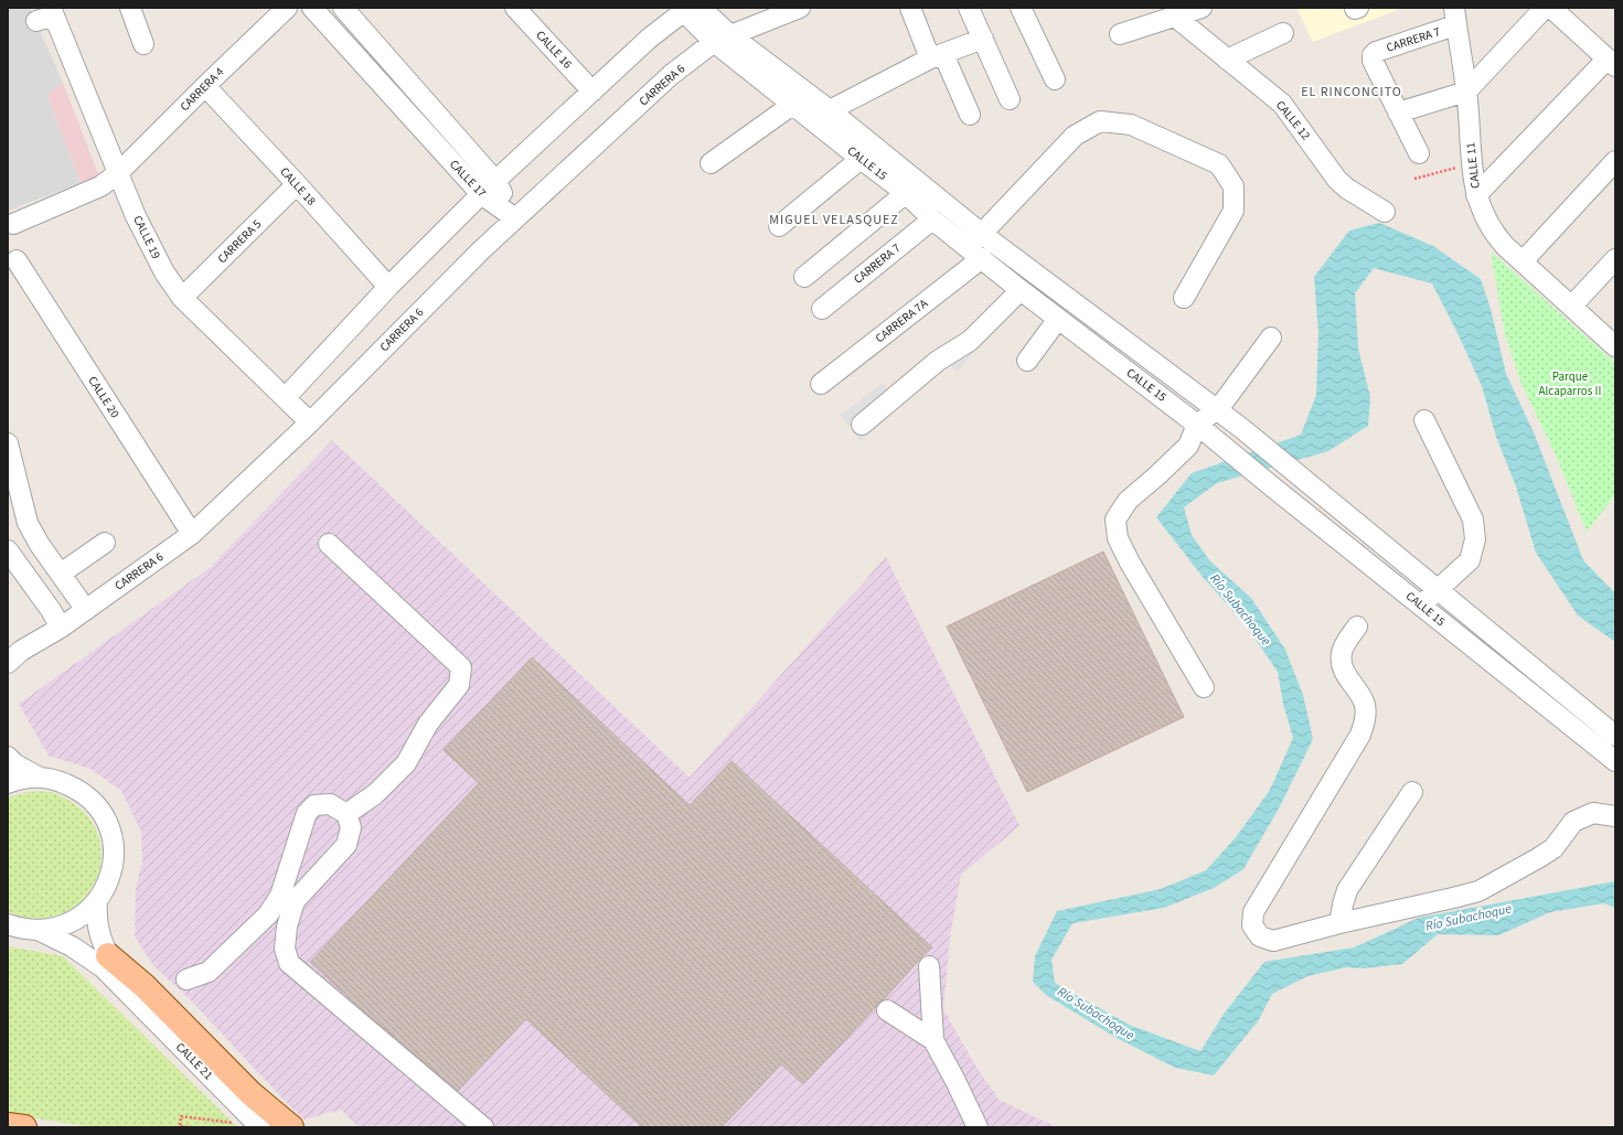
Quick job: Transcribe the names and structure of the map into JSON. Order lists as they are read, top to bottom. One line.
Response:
{"streets":{"street":["CARRERA 7","CALLE 16","CARRERA 6","CARRERA 4","CALLE 12","CALLE 15","CALLE 11","CALLE 17","CALLE 18","CALLE 19","CARRERA 5","CARRERA 7A","CALLE 20","CALLE 21"]},"crossings":[["CARRERA 7","CALLE 15"],["CARRERA 7","CALLE 11"],["CARRERA 6","CALLE 15"],["CARRERA 6","CALLE 17"],["CARRERA 6","CALLE 19"],["CARRERA 6","CALLE 20"],["CARRERA 4","CALLE 18"],["CARRERA 4","CALLE 19"],["CALLE 15","CARRERA 7A"],["CALLE 18","CARRERA 5"],["CALLE 19","CARRERA 5"]],"districts":["EL RINCONCITO","MIGUEL VELASQUEZ"],"water":["Río Subachoque"],"parks":["Parque Alcaparros II"]}
